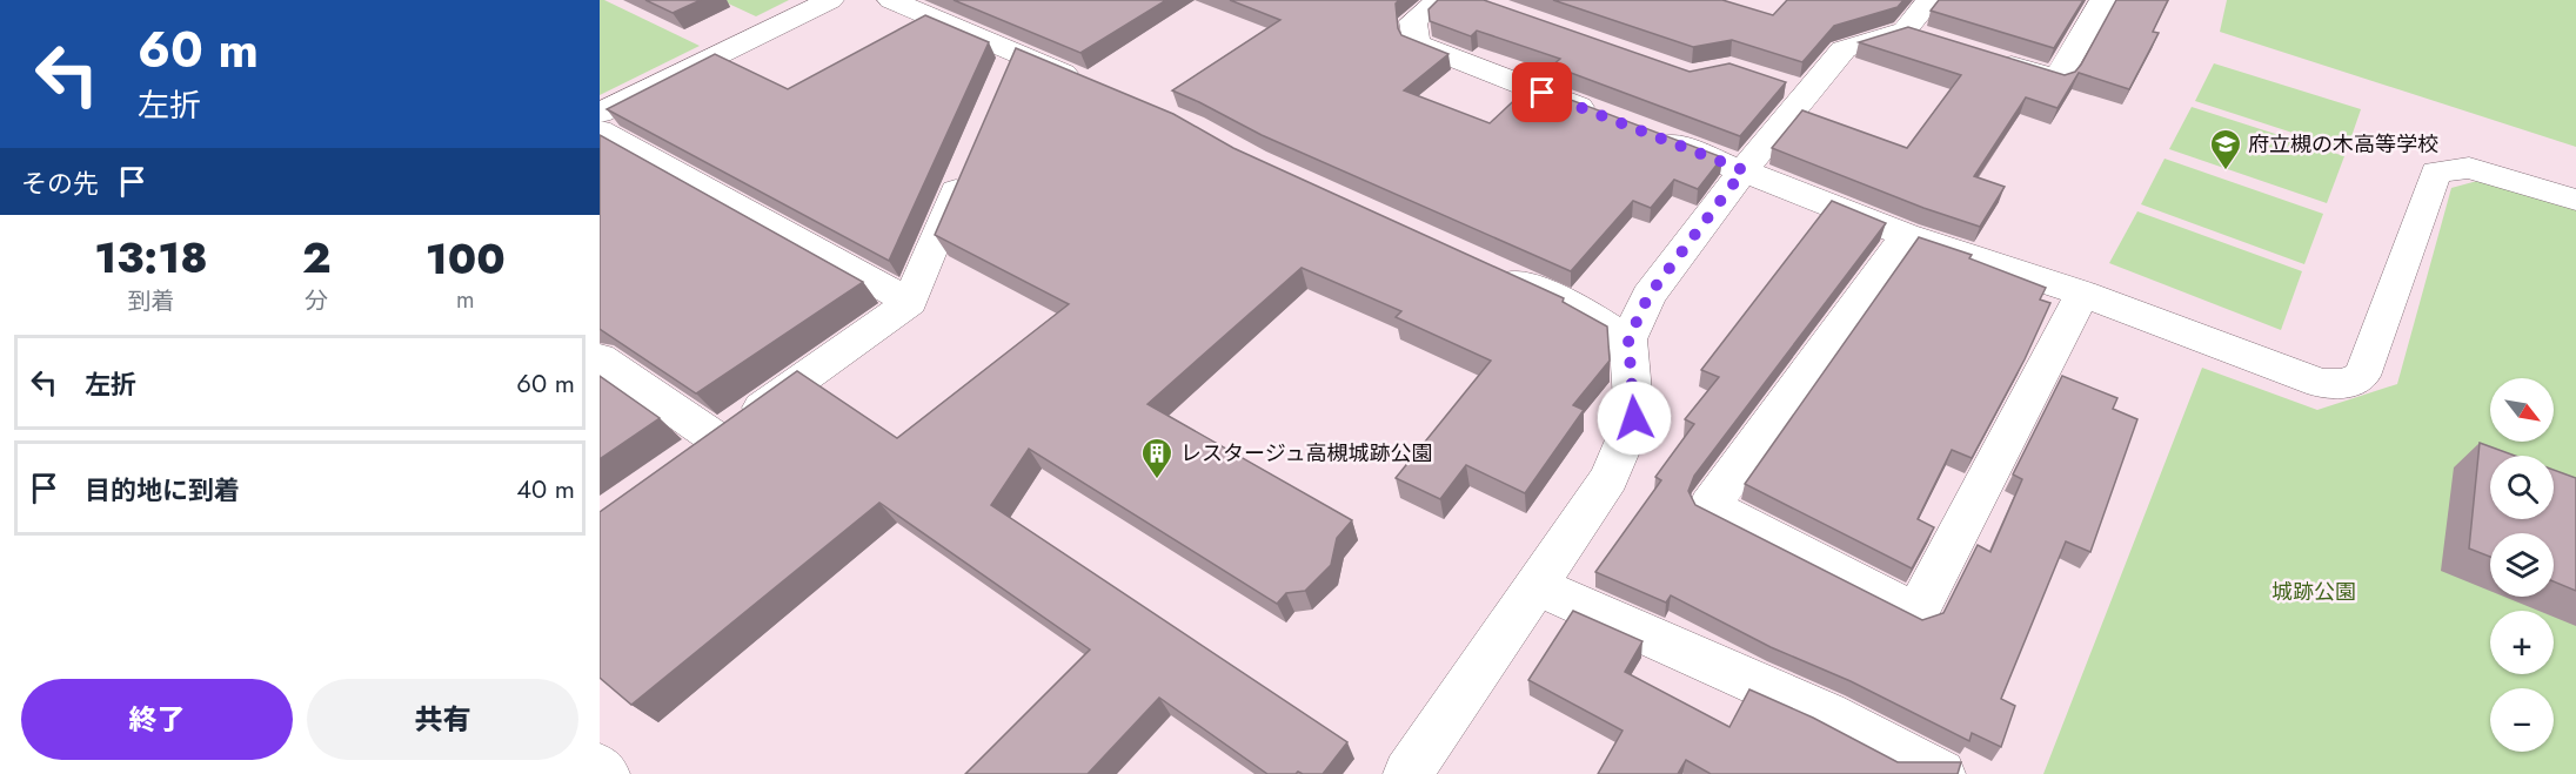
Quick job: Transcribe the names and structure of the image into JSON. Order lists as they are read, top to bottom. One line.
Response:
{"parks":["城跡公園"],"places":{"school or university":["府立槻の木高等学校"],"building":["レスタージュ高槻城跡公園"]},"north":"bottom right","page":{"turn":["60 m","左折"],"then":"その先","eta":["13:18","到着","2","分","100","m"],"list":[{"name":"左折","value":"60 m"},{"name":"目的地に到着","value":"40 m"}],"map_buttons":["+","−"],"buttons":["終了","共有"]}}
